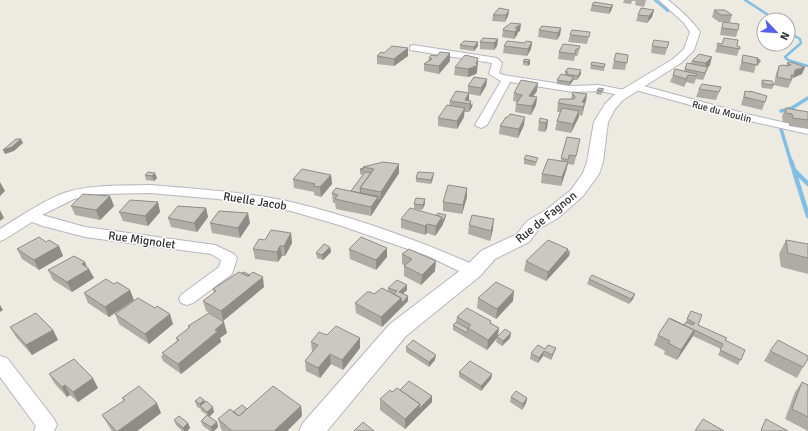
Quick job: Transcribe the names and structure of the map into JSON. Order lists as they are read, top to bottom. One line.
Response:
{"streets":{"street":["Rue du Moulin","Ruelle Jacob","Rue de Fagnon","Rue Mignolet"]},"crossings":[["Rue du Moulin","Rue de Fagnon"],["Ruelle Jacob","Rue de Fagnon"],["Ruelle Jacob","Rue Mignolet"]],"north":"bottom right"}
